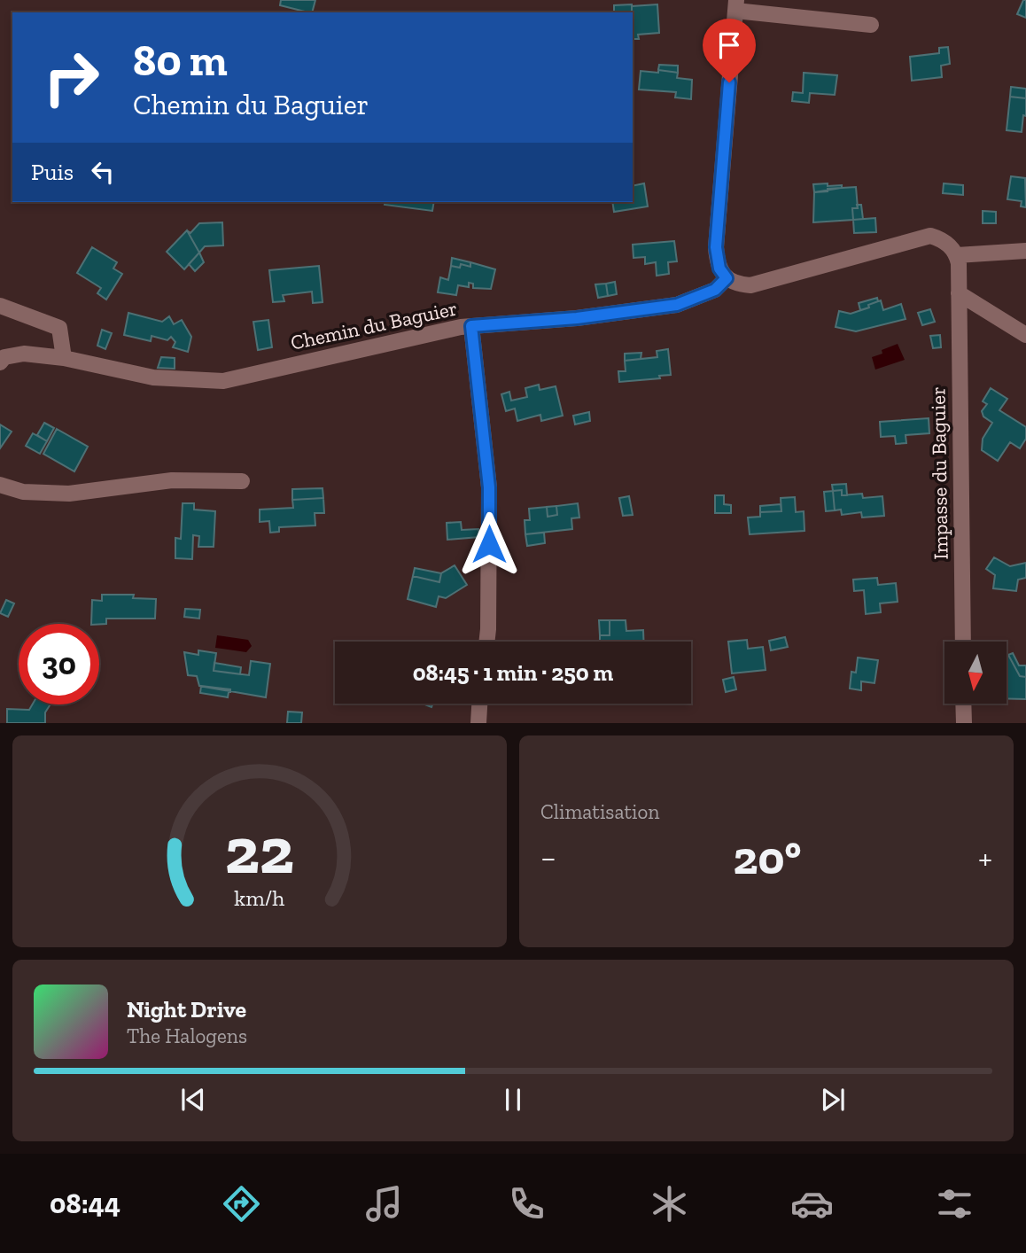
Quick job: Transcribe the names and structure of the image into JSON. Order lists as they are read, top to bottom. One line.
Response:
{"streets":{"street":["Chemin du Baguier","Impasse du Baguier"]},"north":"bottom","page":{"turn":["80 m","Chemin du Baguier"],"then":"Puis","limit":"30","trip":"08:45 · 1 min · 250 m","tile":"Climatisation","heat":["−","20°","+"],"song":["Night Drive","The Halogens"],"tabs":"08:44","gauge":["22","km/h"]}}
